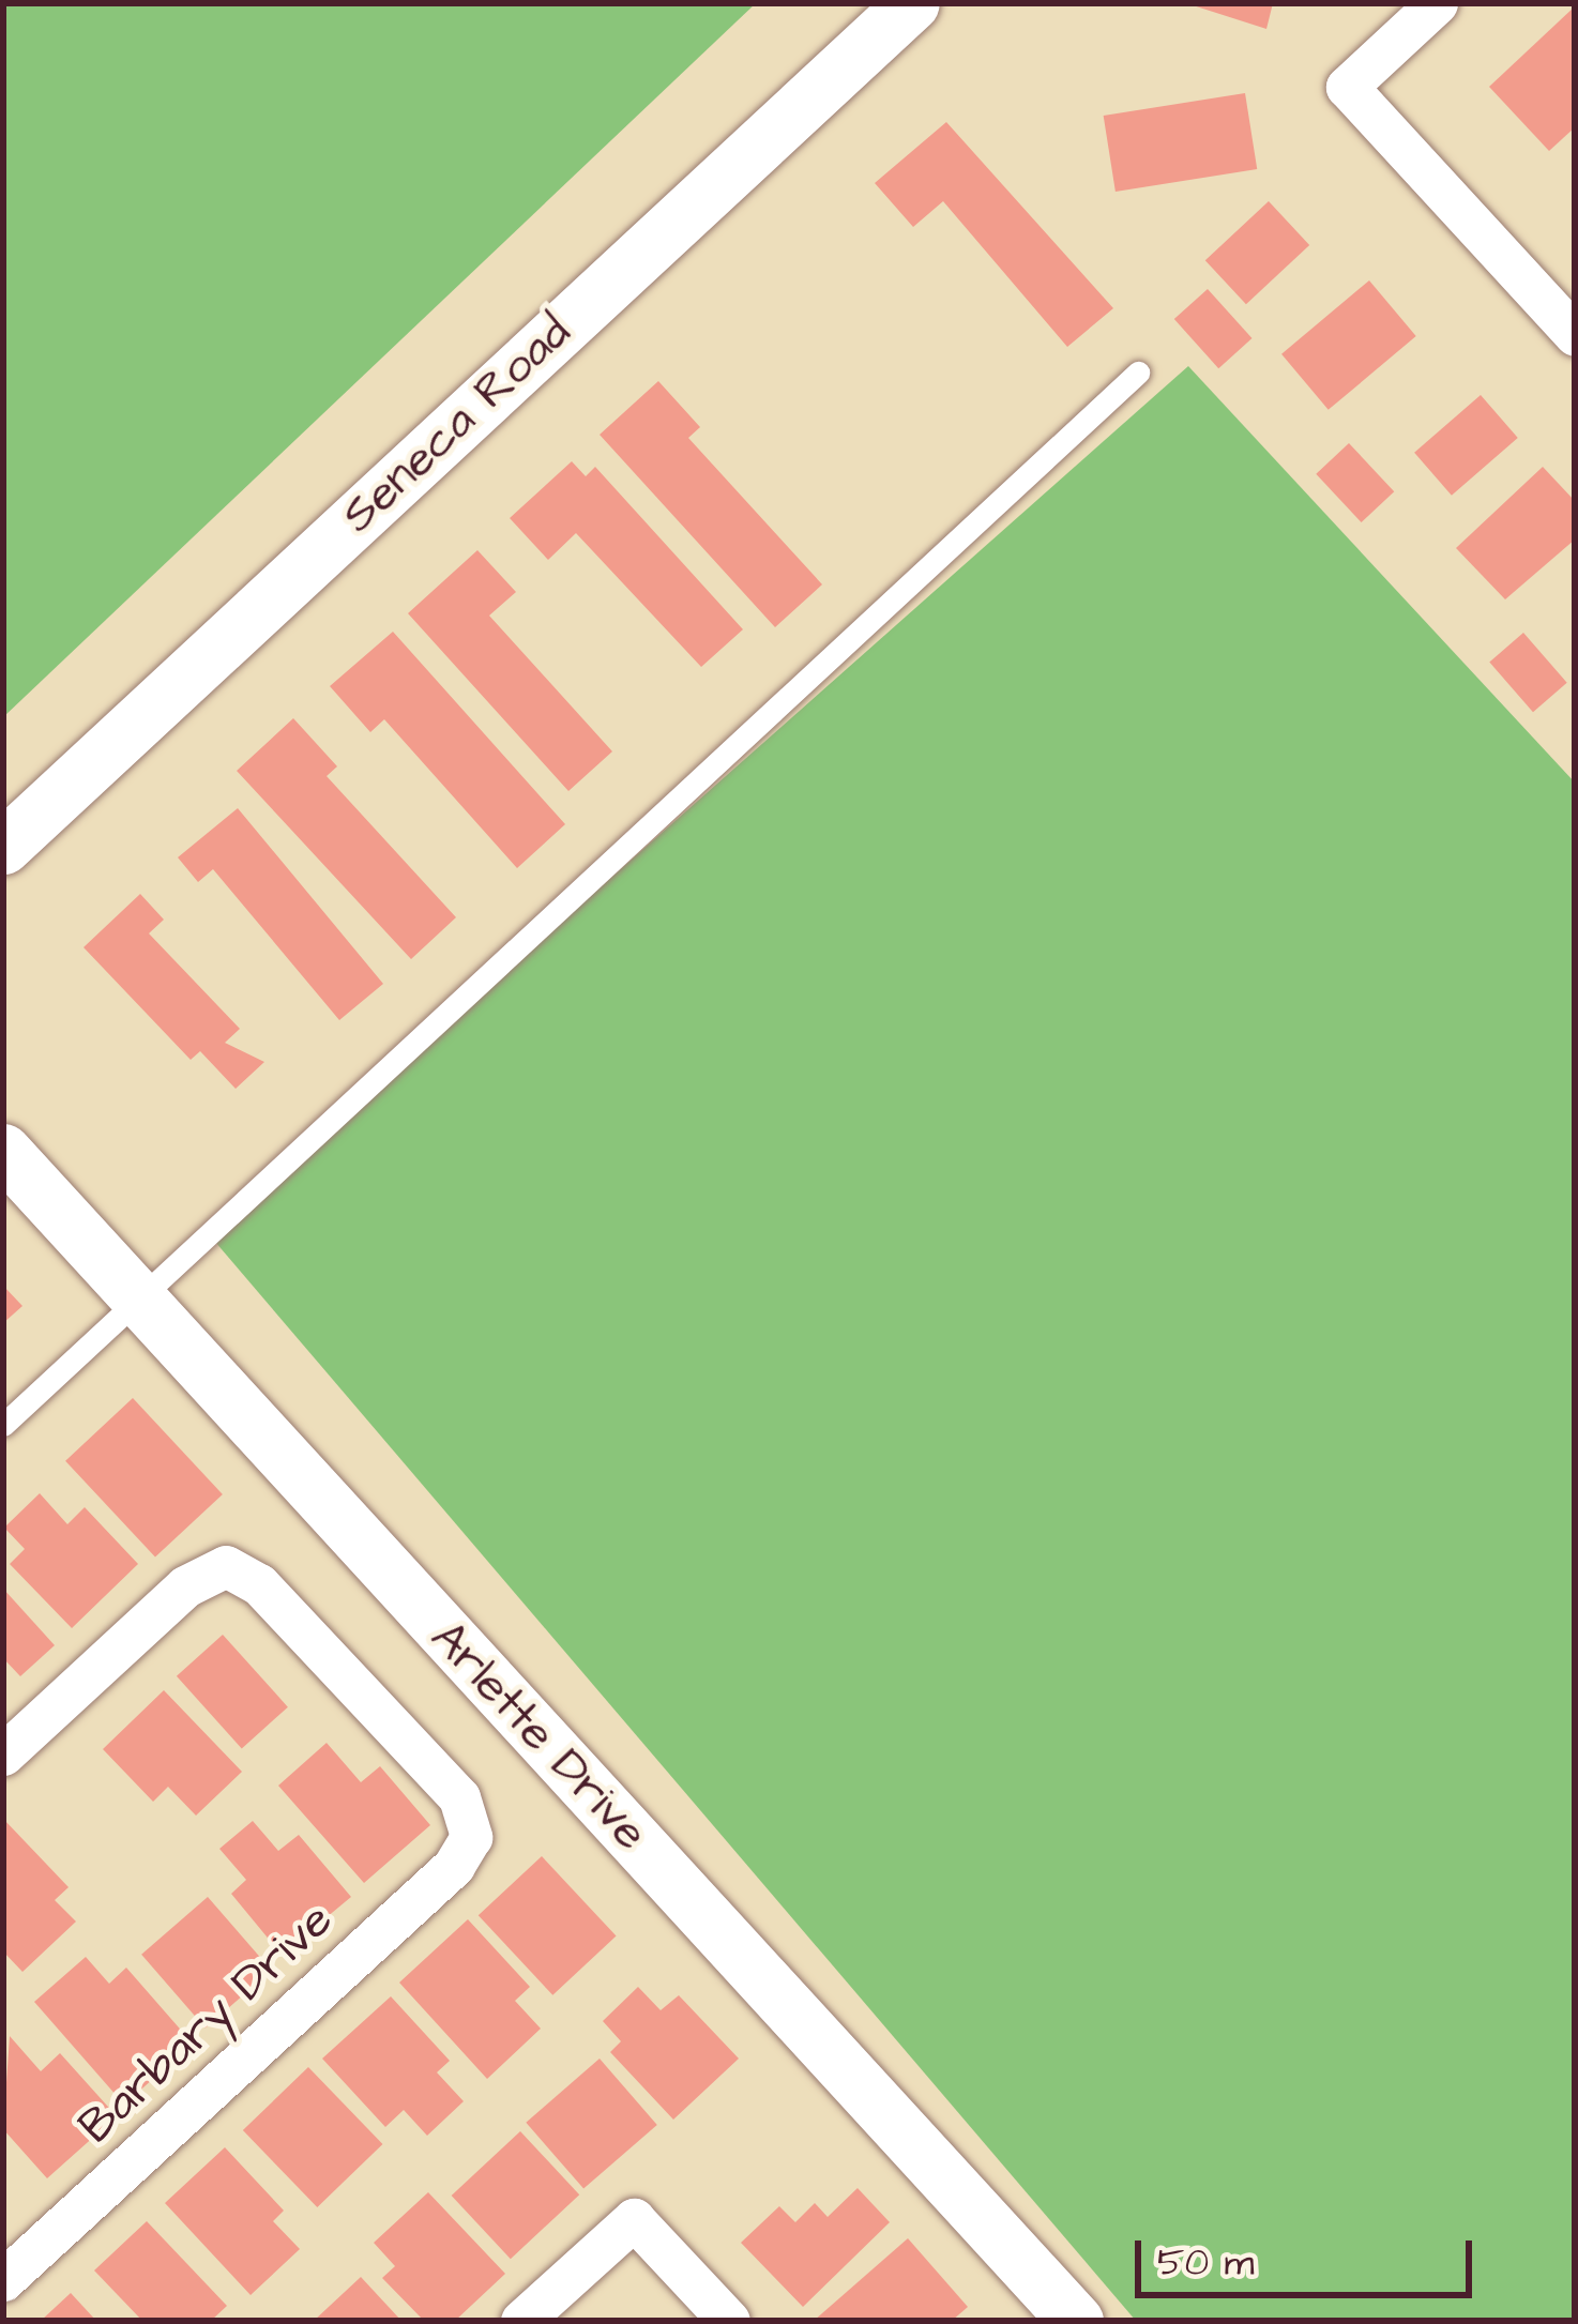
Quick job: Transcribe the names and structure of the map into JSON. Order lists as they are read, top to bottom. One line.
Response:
{"streets":{"street":["Seneca Road","Arlette Drive","Barbary Drive"]},"scale_bar":"50 m"}
